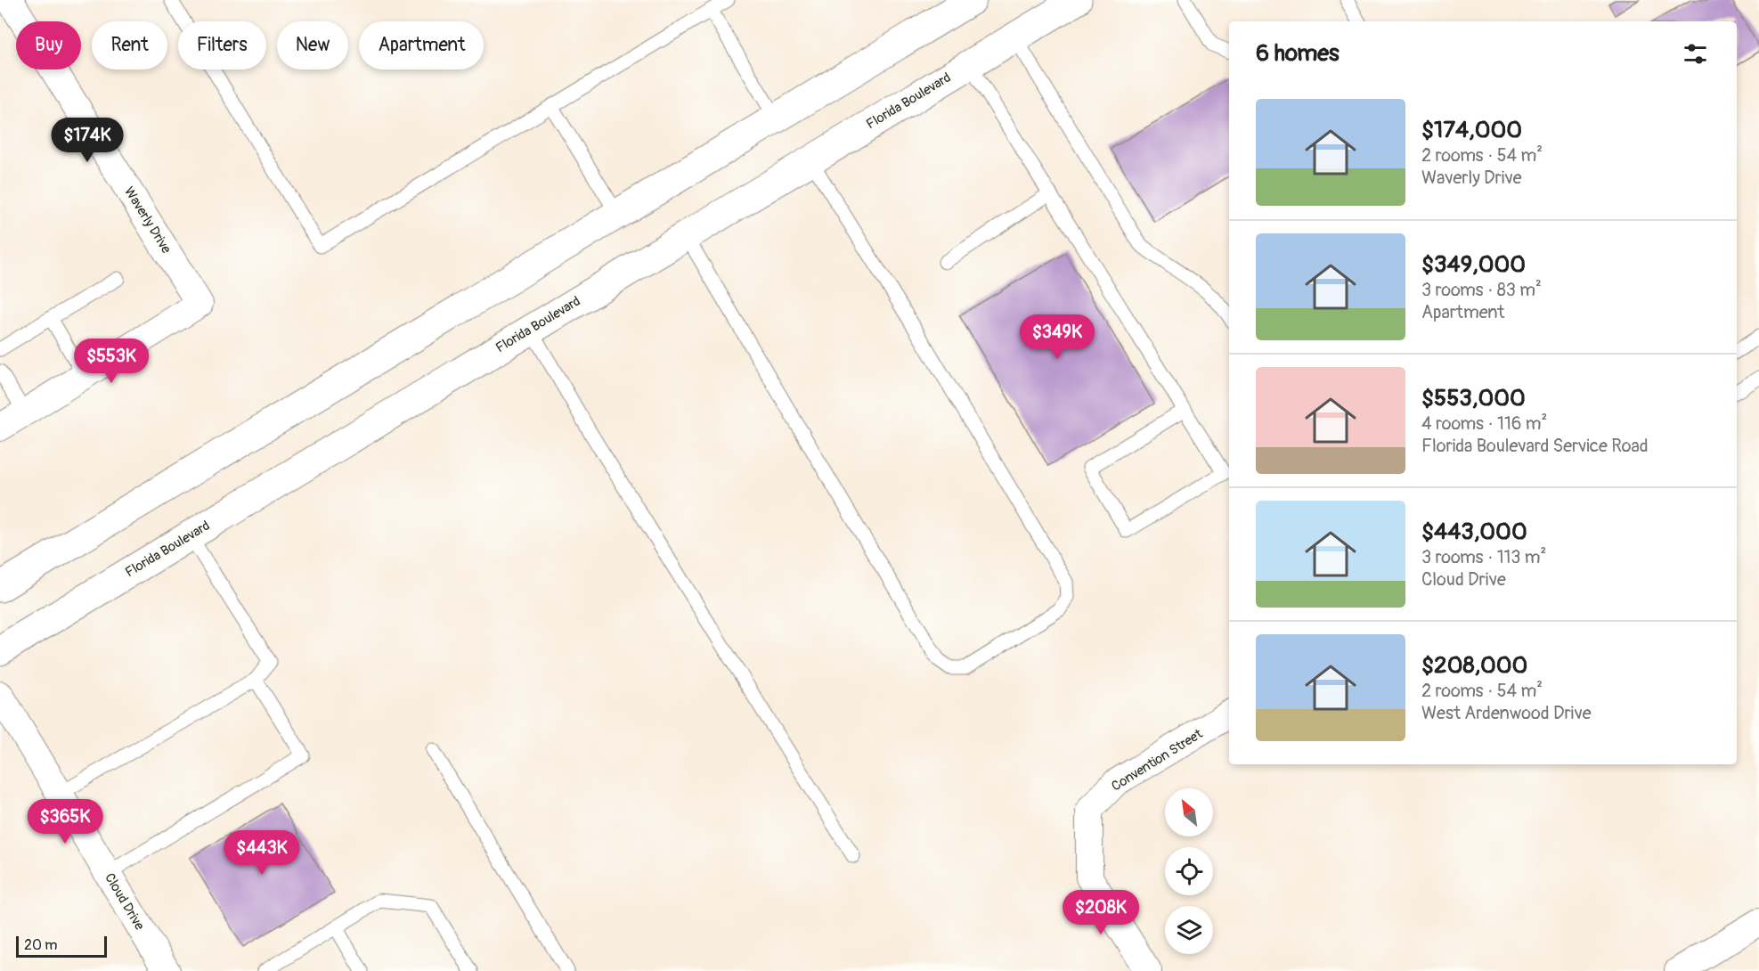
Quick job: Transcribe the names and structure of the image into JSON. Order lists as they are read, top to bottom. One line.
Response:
{"streets":{"main road":["Florida Boulevard"],"street":["Waverly Drive","Convention Street","Cloud Drive"]},"scale_bar":"20 m","north":"top left","page":{"chip":["Buy","Rent","Filters","New","Apartment"],"heading":"6 homes","list":[{"name":"$174,000","note":"2 rooms · 54 m² · Waverly Drive"},{"name":"$349,000","note":"3 rooms · 83 m² · Apartment"},{"name":"$553,000","note":"4 rooms · 116 m² · Florida Boulevard Service Road"},{"name":"$443,000","note":"3 rooms · 113 m² · Cloud Drive"},{"name":"$208,000","note":"2 rooms · 54 m² · West Ardenwood Drive"}],"price":["$174K","$349K","$553K","$365K","$443K","$208K"],"scale":"20 m"}}
